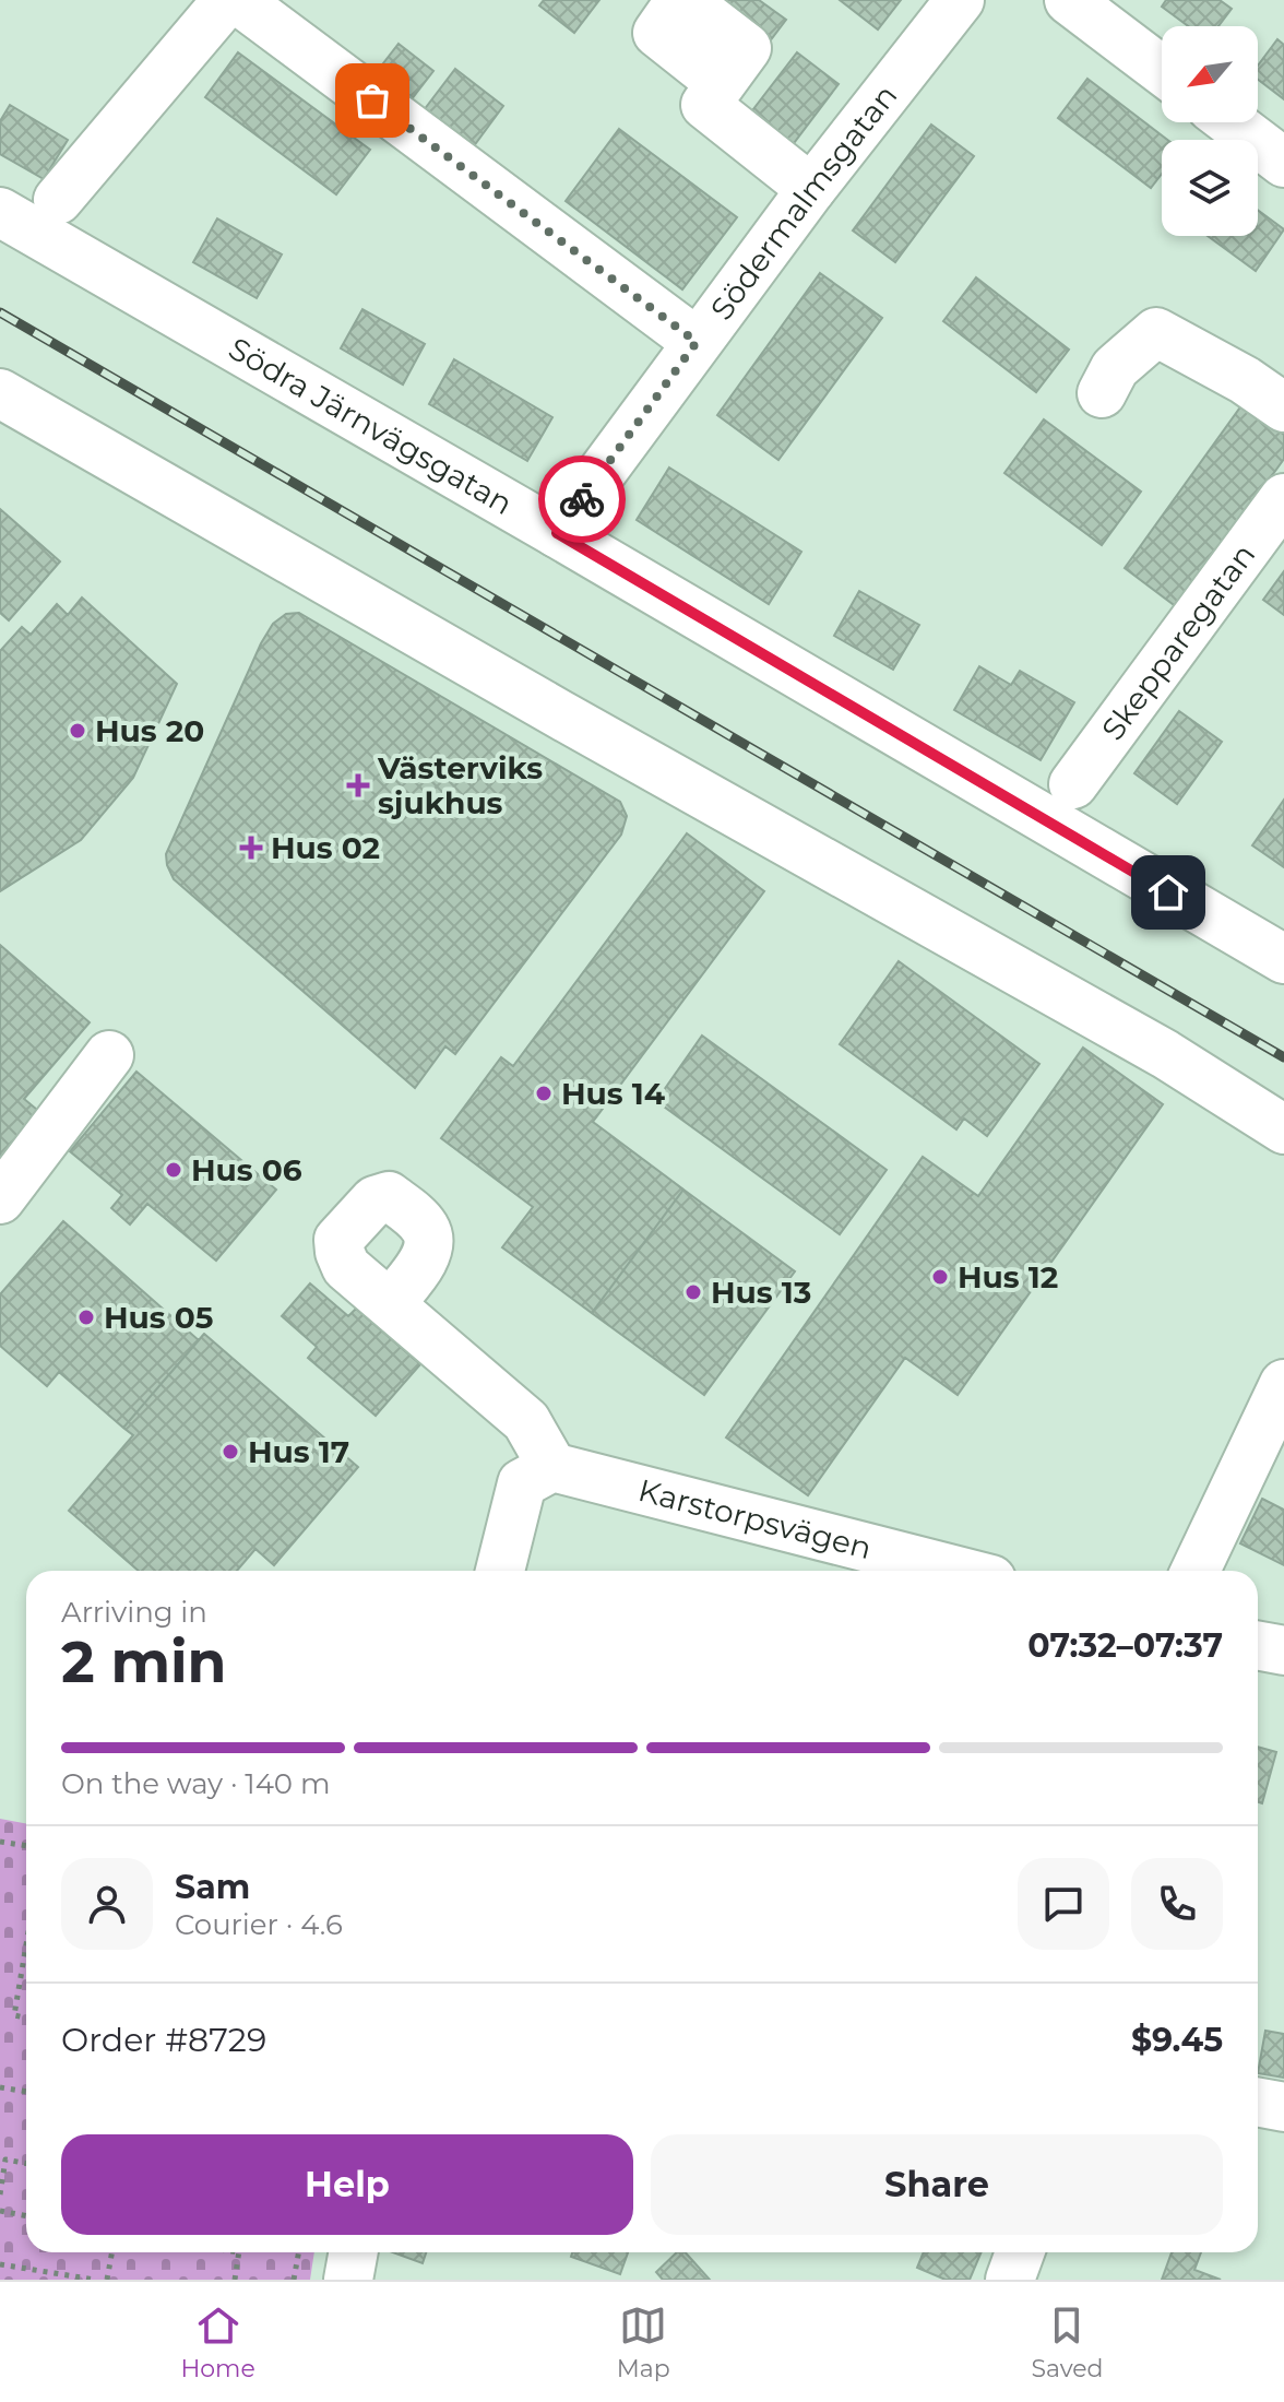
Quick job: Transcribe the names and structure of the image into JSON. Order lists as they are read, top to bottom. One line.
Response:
{"streets":{"street":["Södermalmsgatan","Södra Järnvägsgatan","Skepparegatan","Karstorpsvägen"]},"crossings":[["Södermalmsgatan","Södra Järnvägsgatan"]],"places":{"other":["Hus 20","Hus 14","Hus 06","Hus 12","Hus 13","Hus 05","Hus 17"],"health":["Västerviks sjukhus","Hus 02"]},"north":"bottom left","page":{"heading":["2 min","Arriving in","07:32–07:37"],"panel":["Sam","Courier · 4.6","Order #8729","$9.45"],"bar":"On the way · 140 m","buttons":["Help","Share"],"tabs":["Home","Map","Saved"]}}
